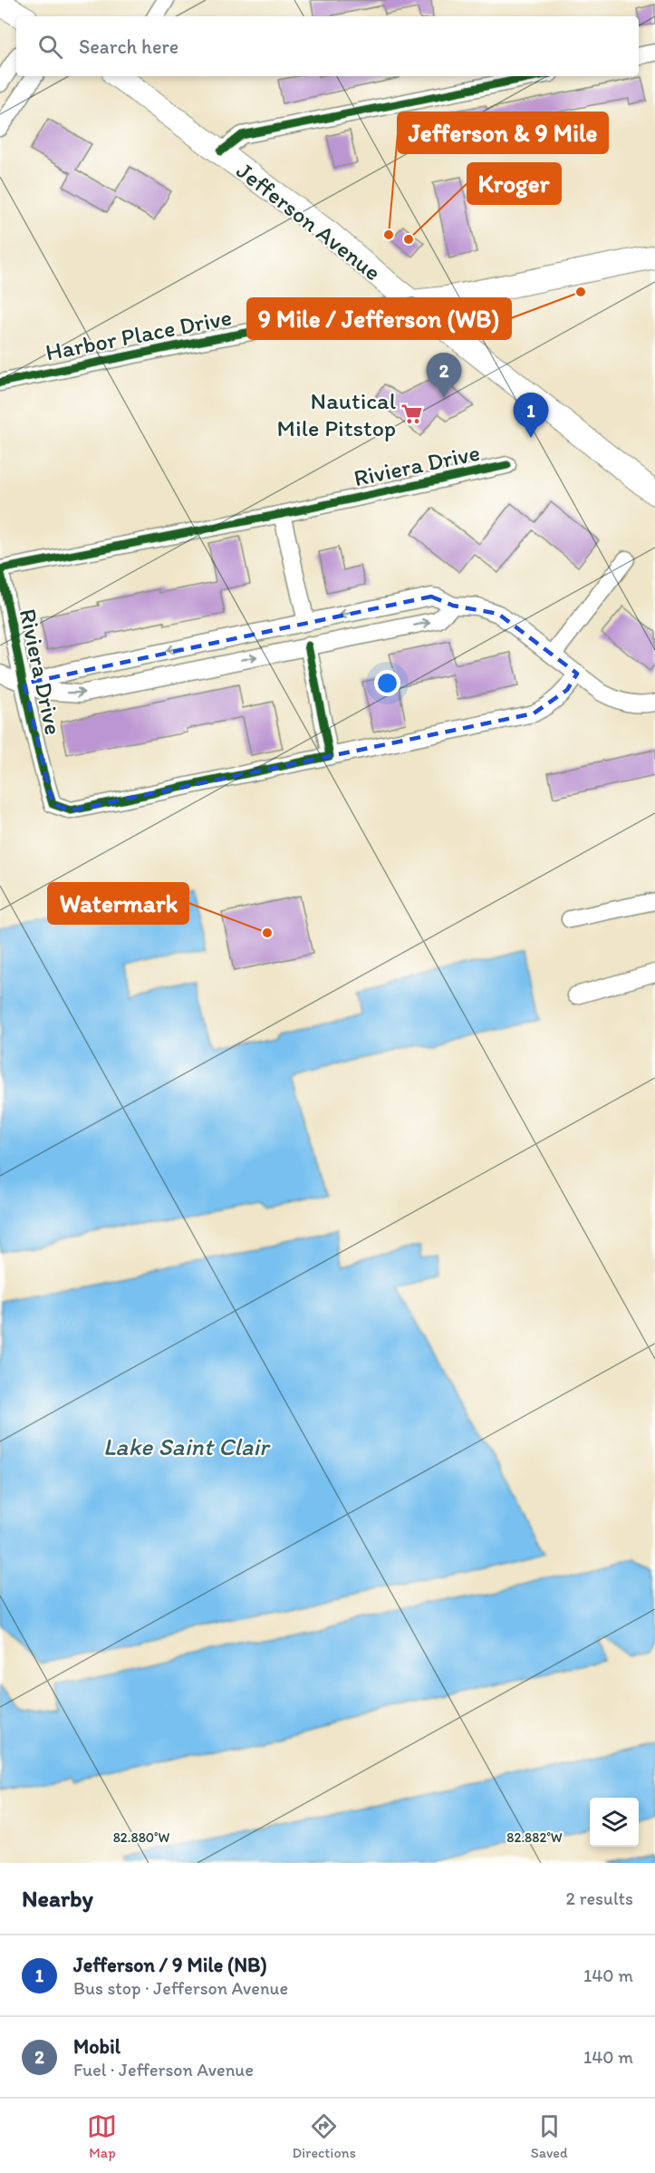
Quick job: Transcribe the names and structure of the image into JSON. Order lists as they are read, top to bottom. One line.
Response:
{"streets":{"main road":["Jefferson Avenue"],"street":["Harbor Place Drive","Riviera Drive"]},"crossings":[["Jefferson Avenue","Harbor Place Drive"]],"water":["Lake Saint Clair"],"places":{"other":["Jefferson & 9 Mile","Kroger","9 Mile / Jefferson (WB)","Watermark"],"supermarket":["Nautical Mile Pitstop"]},"page":{"search":"Search here","pins":["2","1"],"heading":["Nearby","2 results"],"list":[{"mark":"1","name":"Jefferson / 9 Mile (NB)","note":"Bus stop · Jefferson Avenue","value":"140 m"},{"mark":"2","name":"Mobil","note":"Fuel · Jefferson Avenue","value":"140 m"}],"nav":["Map","Directions","Saved"]},"coordinates":["82.880°W","82.882°W"]}
